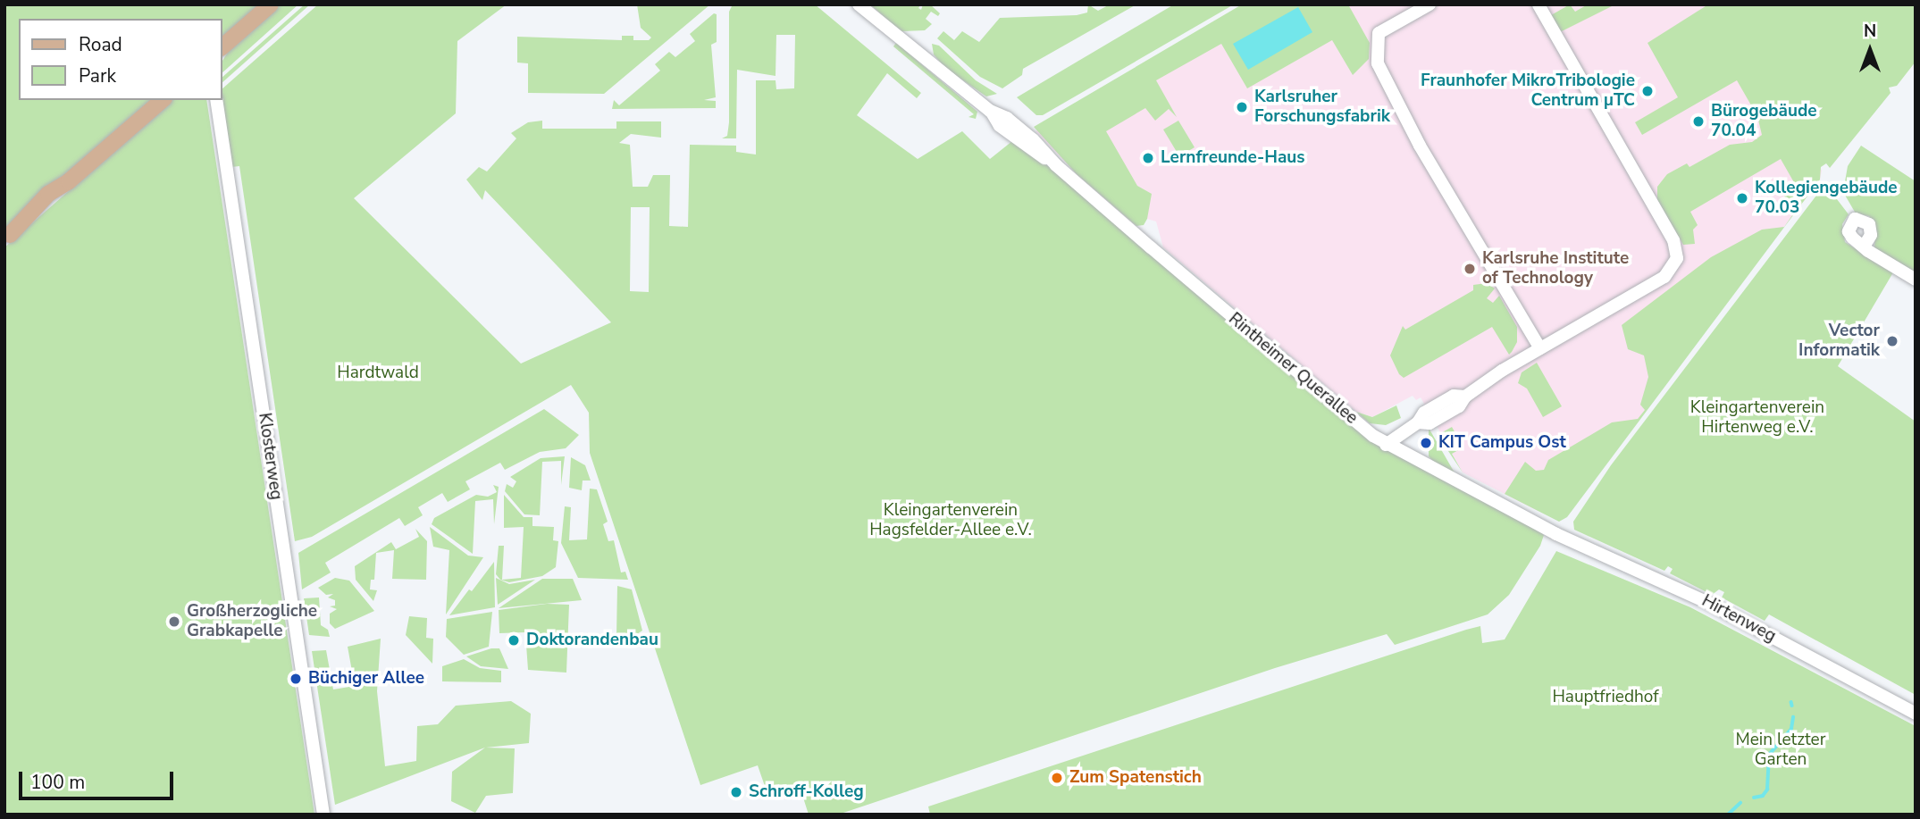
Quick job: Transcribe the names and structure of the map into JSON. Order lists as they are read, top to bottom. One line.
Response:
{"streets":{"street":["Rintheimer Querallee","Klosterweg","Hirtenweg"]},"crossings":[["Rintheimer Querallee","Hirtenweg"]],"parks":["Hardtwald","Kleingartenverein Hirtenweg e.V.","Kleingartenverein Hagsfelder-Allee e.V.","Hauptfriedhof","Mein letzter Garten"],"places":["Fraunhofer MikroTribologie Centrum µTC","Karlsruher Forschungsfabrik","Bürogebäude 70.04","Lernfreunde-Haus","Kollegiengebäude 70.03","Karlsruhe Institute of Technology","Vector Informatik","KIT Campus Ost","Großherzogliche Grabkapelle","Doktorandenbau","Büchiger Allee","Zum Spatenstich","Schroff-Kolleg"],"legend":["Road","Park"],"scale_bar":"100 m","north":"top"}
